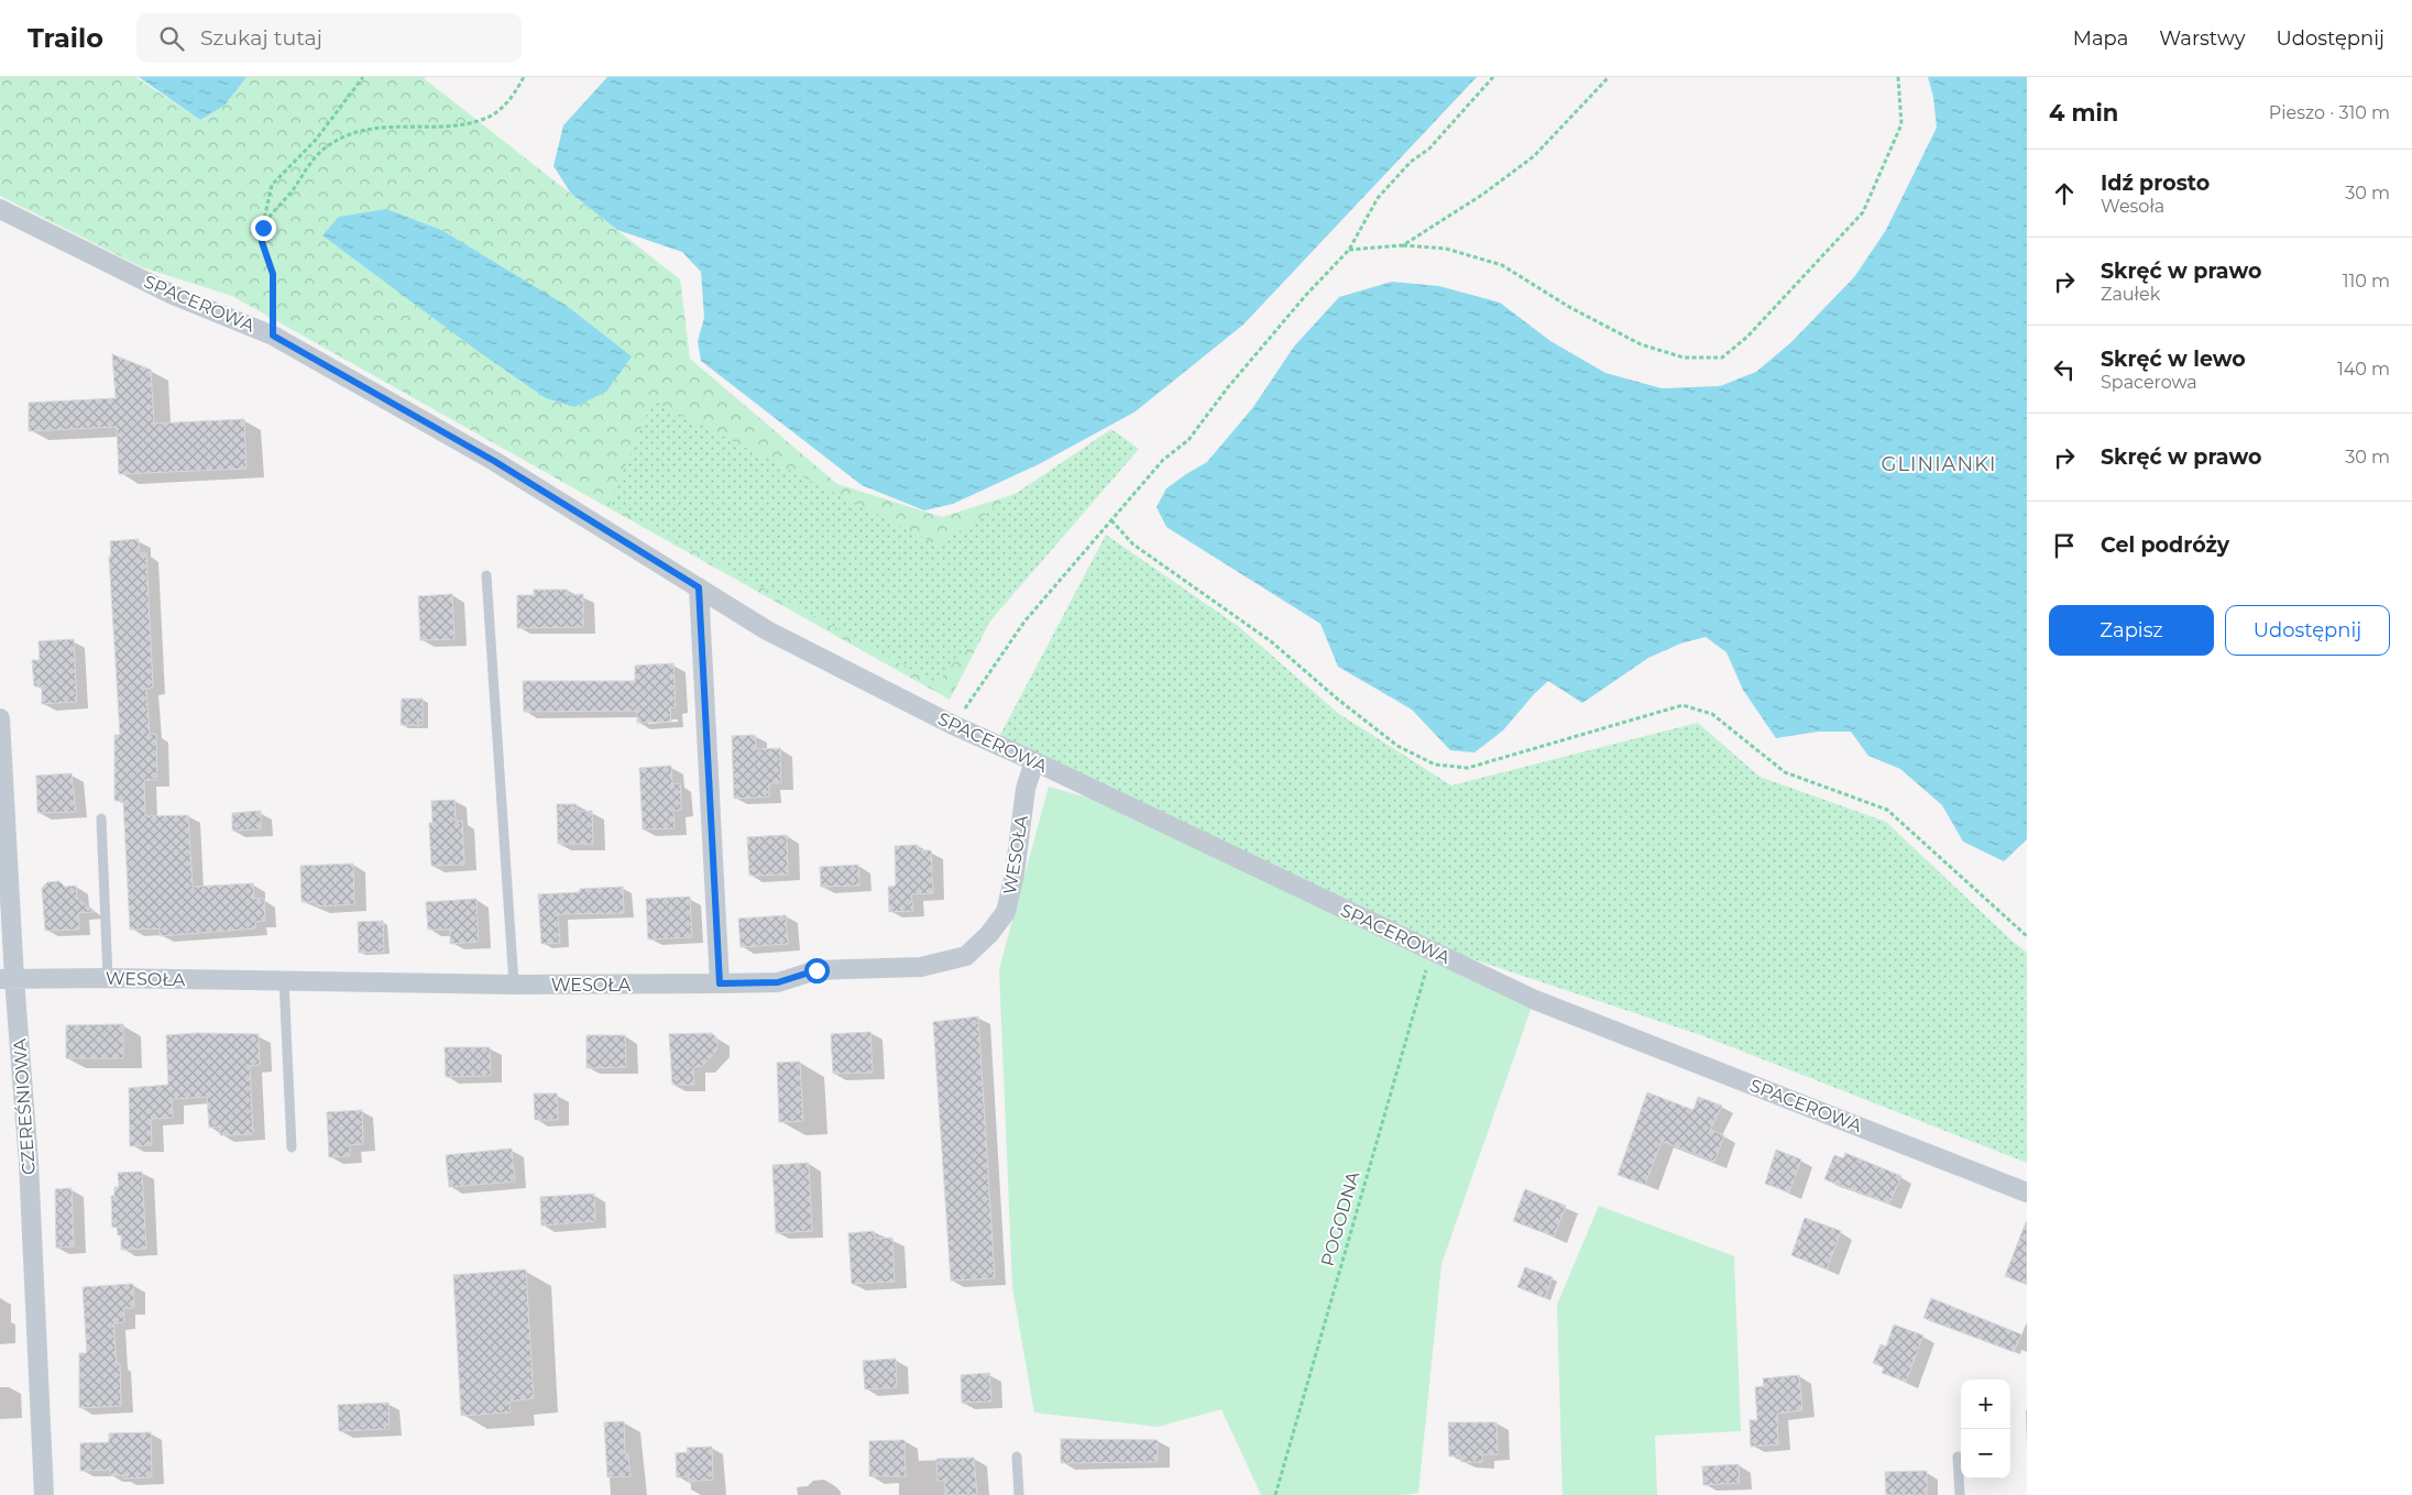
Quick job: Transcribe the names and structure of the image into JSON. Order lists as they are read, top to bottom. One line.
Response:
{"streets":{"street":["SPACEROWA","WESOŁA","CZEREŚNIOWA"],"path":["POGODNA"]},"crossings":[["SPACEROWA","WESOŁA"],["SPACEROWA","POGODNA"],["WESOŁA","CZEREŚNIOWA"]],"districts":["GLINIANKI"],"page":{"header":"Trailo","search":"Szukaj tutaj","nav":["Mapa","Warstwy","Udostępnij"],"heading":["4 min","Pieszo · 310 m"],"list":[["Idź prosto","Wesoła","30 m"],["Skręć w prawo","Zaułek","110 m"],["Skręć w lewo","Spacerowa","140 m"],["Skręć w prawo","30 m"],"Cel podróży"],"buttons":["Zapisz","Udostępnij"],"map_buttons":["+","−"]}}
